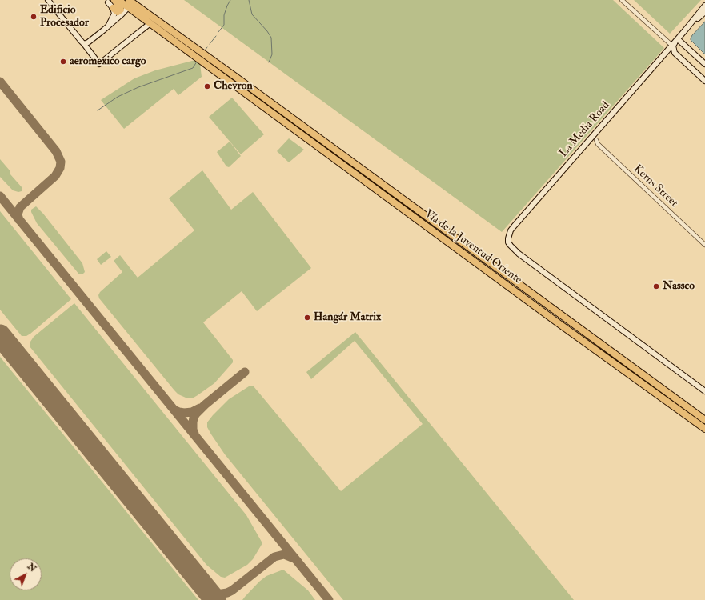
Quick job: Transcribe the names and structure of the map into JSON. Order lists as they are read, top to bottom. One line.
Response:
{"streets":{"highway":["Vía de la Juventud Oriente"],"main road":["La Media Road"],"street":["Kerns Street"]},"places":["Edificio Procesador","aeromexico cargo","Chevron","Nassco","Hangár Matrix"],"north":"top right"}
